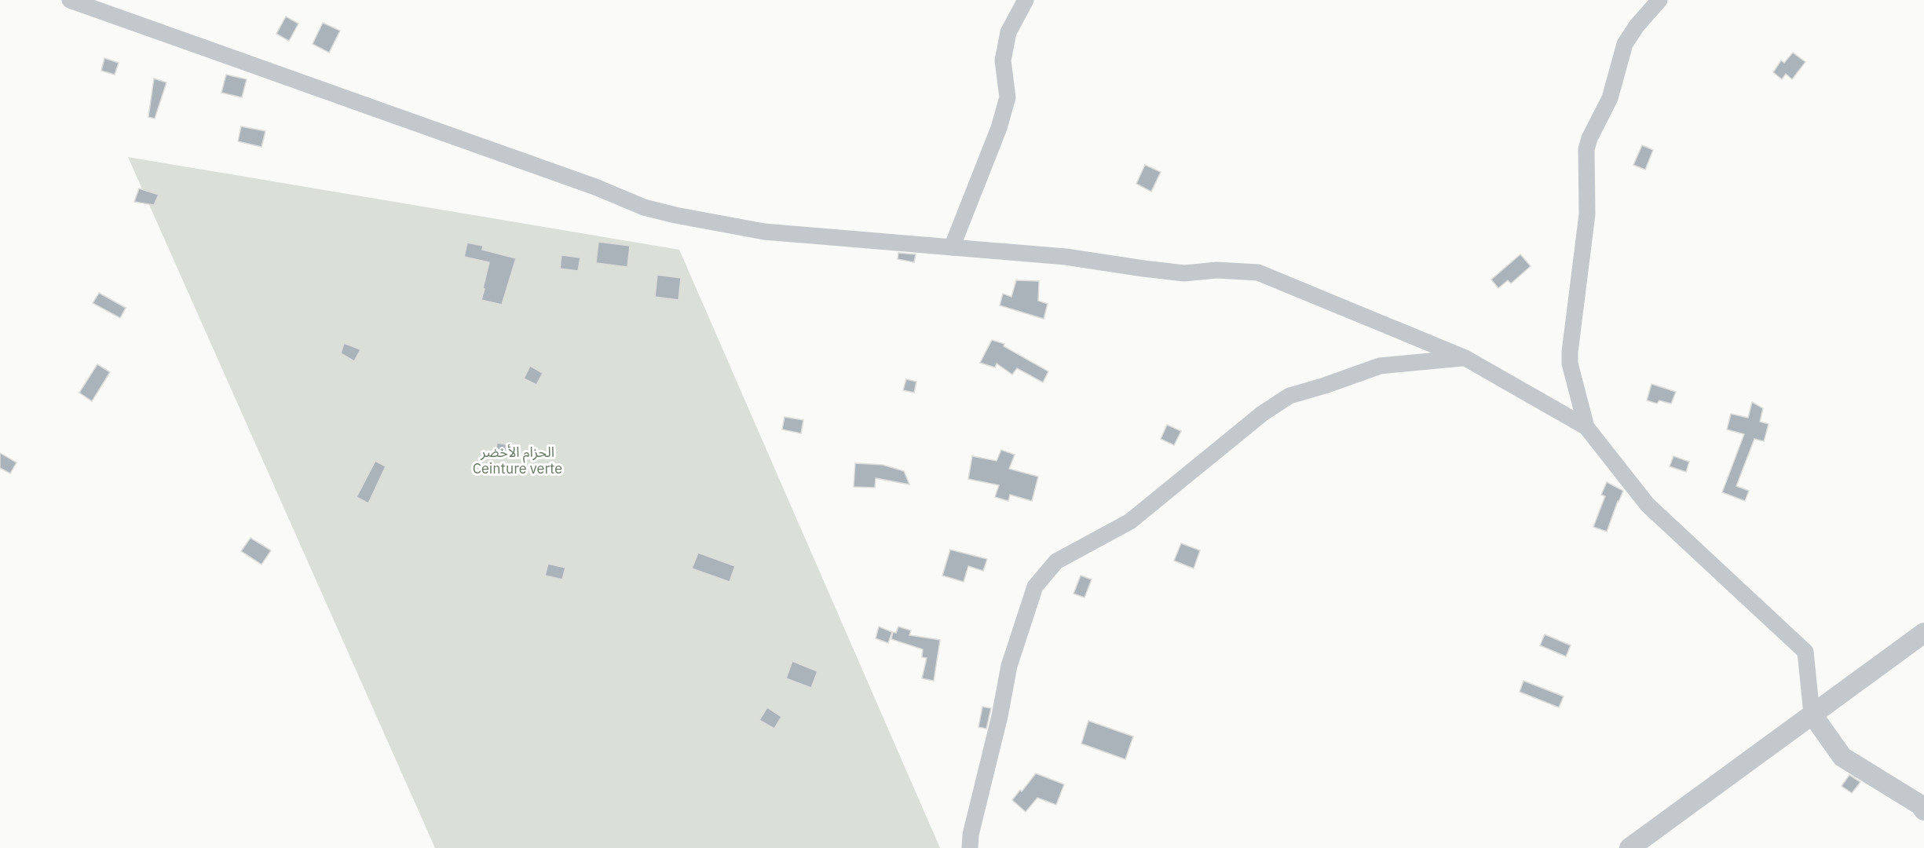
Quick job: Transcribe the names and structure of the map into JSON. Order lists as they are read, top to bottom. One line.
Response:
{"parks":["الحزام الأخضر Ceinture verte"]}
